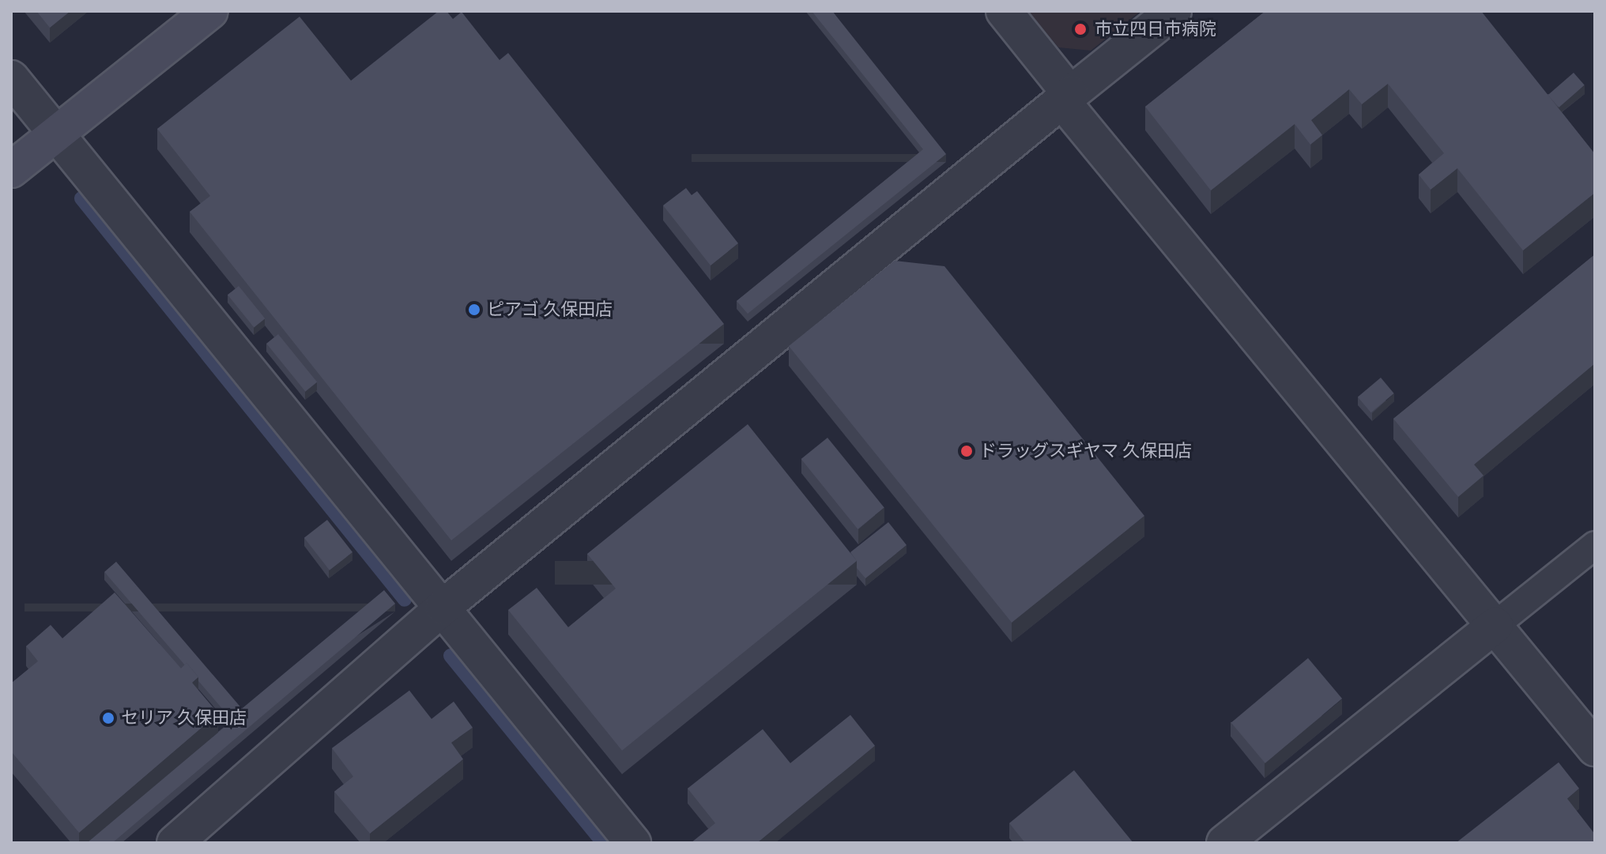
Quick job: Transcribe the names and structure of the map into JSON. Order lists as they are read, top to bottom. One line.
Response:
{"places":["市立四日市病院","ピアゴ 久保田店","ドラッグスギヤマ 久保田店","セリア 久保田店"]}
